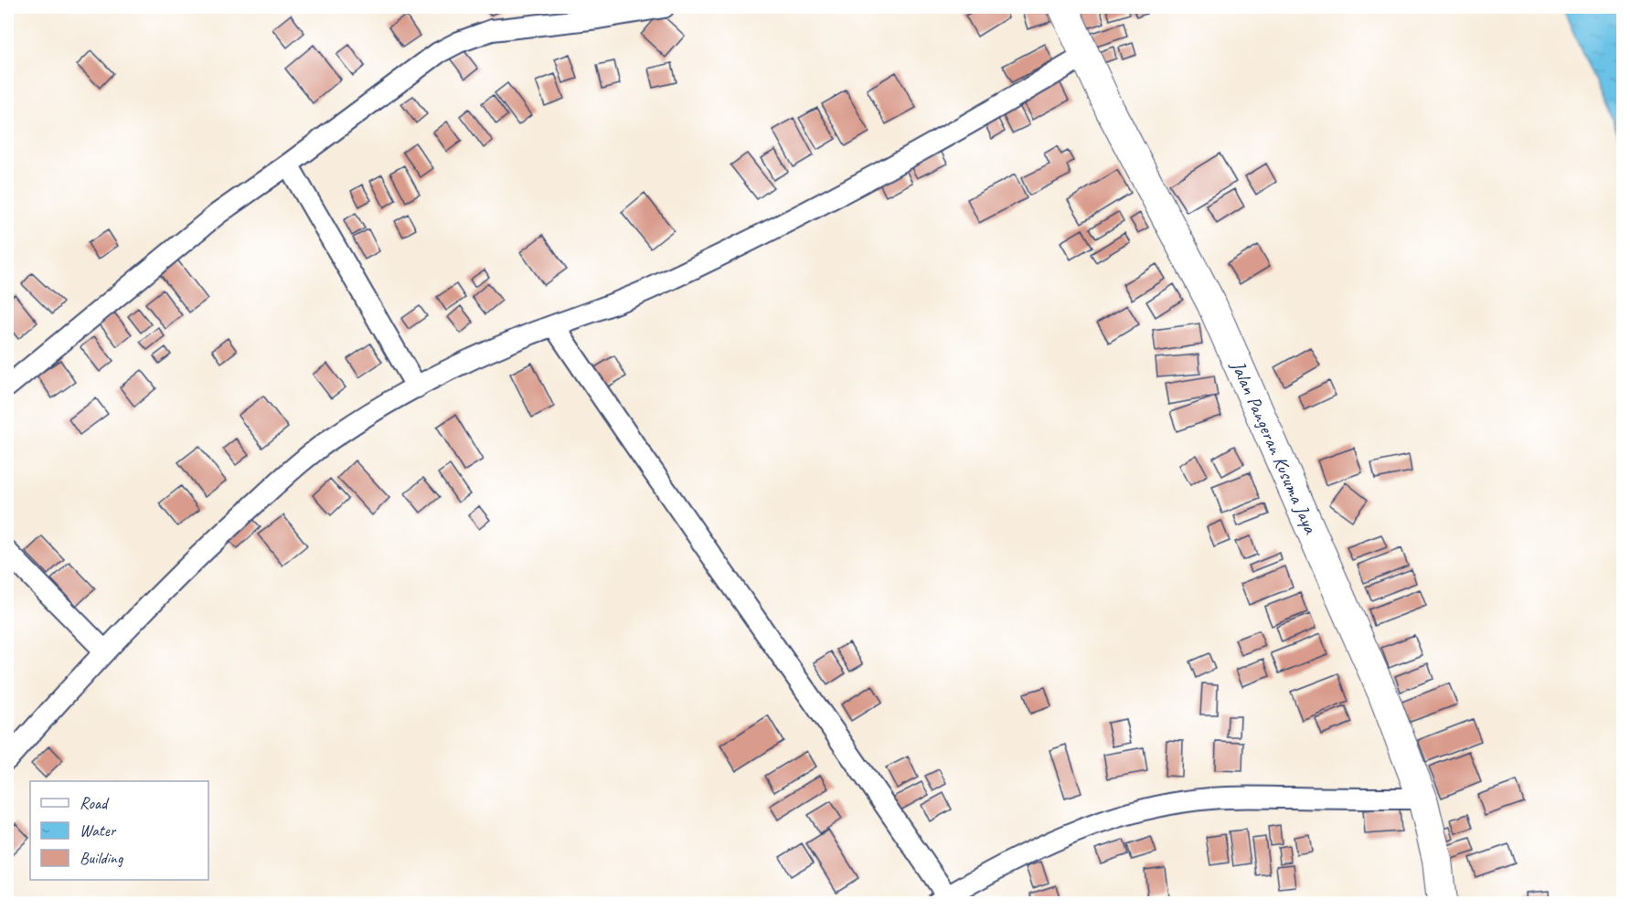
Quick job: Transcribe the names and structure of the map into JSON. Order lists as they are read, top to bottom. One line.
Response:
{"streets":{"street":["Jalan Pangeran Kusuma Jaya"]},"legend":["Road","Water","Building"]}
